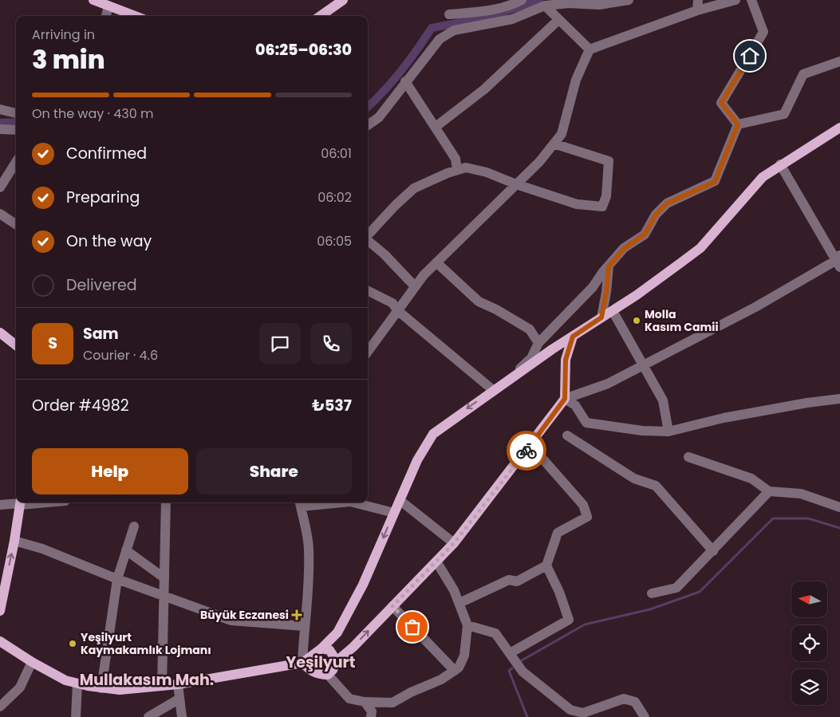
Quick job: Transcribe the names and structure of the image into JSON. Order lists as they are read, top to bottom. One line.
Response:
{"districts":["Yeşilyurt","Mullakasım Mah."],"places":{"other":["Molla Kasım Camii","Yeşilyurt Kaymakamlık Lojmanı"],"health":["Büyük Eczanesi"]},"north":"left","page":{"heading":["3 min","Arriving in","06:25–06:30"],"panel":["Sam","Courier · 4.6","Order #4982","₺537"],"bar":"On the way · 430 m","list":[["Confirmed","06:01"],["Preparing","06:02"],["On the way","06:05"],"Delivered"],"round":"S","buttons":["Help","Share"]}}
